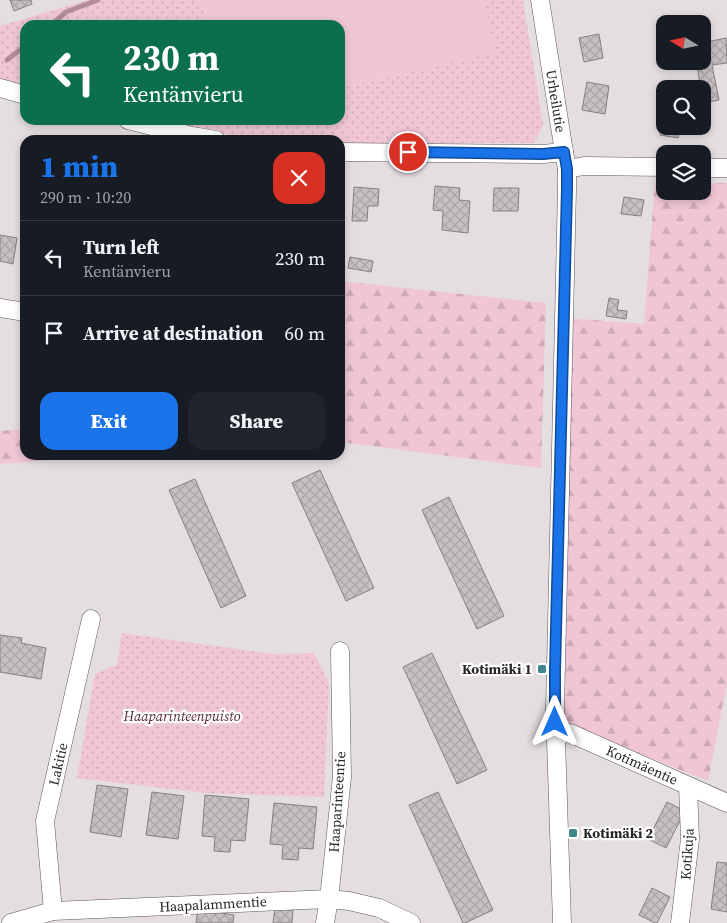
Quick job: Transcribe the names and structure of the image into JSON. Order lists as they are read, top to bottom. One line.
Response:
{"streets":{"street":["Urheilutie","Lakitie","Kotimäentie","Haaparinteentie","Kotikuja","Haapalammentie"]},"crossings":[["Urheilutie","Kotimäentie"],["Lakitie","Haapalammentie"],["Kotimäentie","Kotikuja"],["Haaparinteentie","Haapalammentie"]],"parks":["Haaparinteenpuisto"],"places":{"transit":["Kotimäki 1","Kotimäki 2"]},"north":"left","page":{"turn":["230 m","Kentänvieru"],"heading":["1 min","290 m · 10:20"],"list":[{"name":"Turn left","note":"Kentänvieru","value":"230 m"},{"name":"Arrive at destination","value":"60 m"}],"buttons":["Exit","Share"]}}
